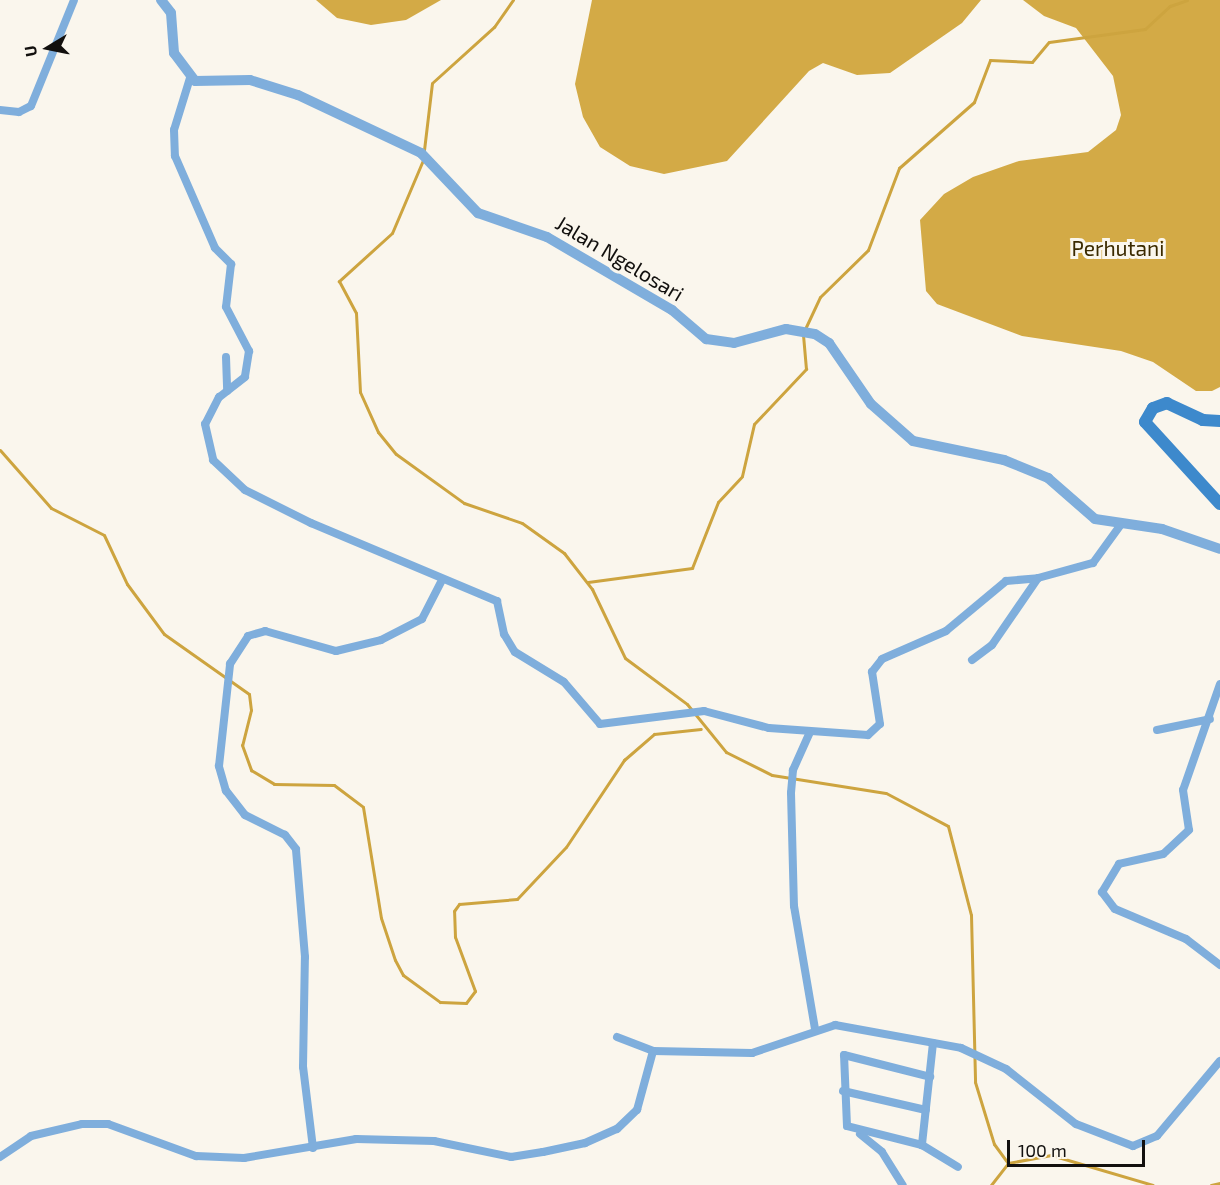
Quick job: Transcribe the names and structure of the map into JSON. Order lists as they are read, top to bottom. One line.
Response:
{"streets":{"street":["Jalan Ngelosari"]},"parks":["Perhutani"],"scale_bar":"100 m","north":"left"}
